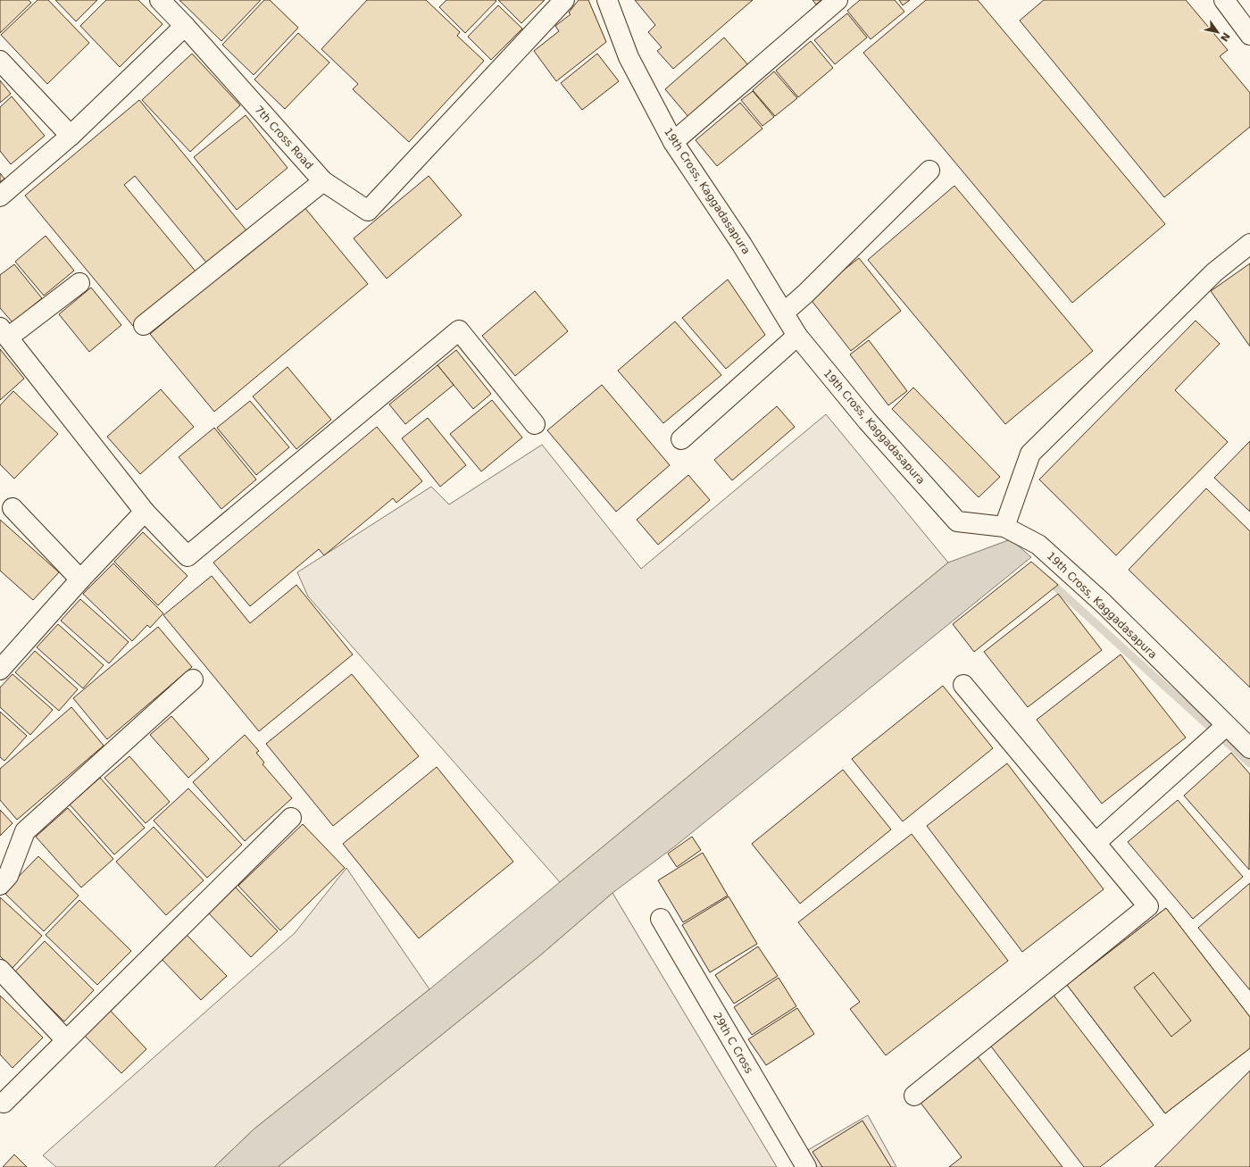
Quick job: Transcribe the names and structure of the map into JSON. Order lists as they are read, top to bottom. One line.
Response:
{"streets":{"street":["7th Cross Road","19th Cross, Kaggadasapura","29th C Cross"]},"north":"bottom right"}
